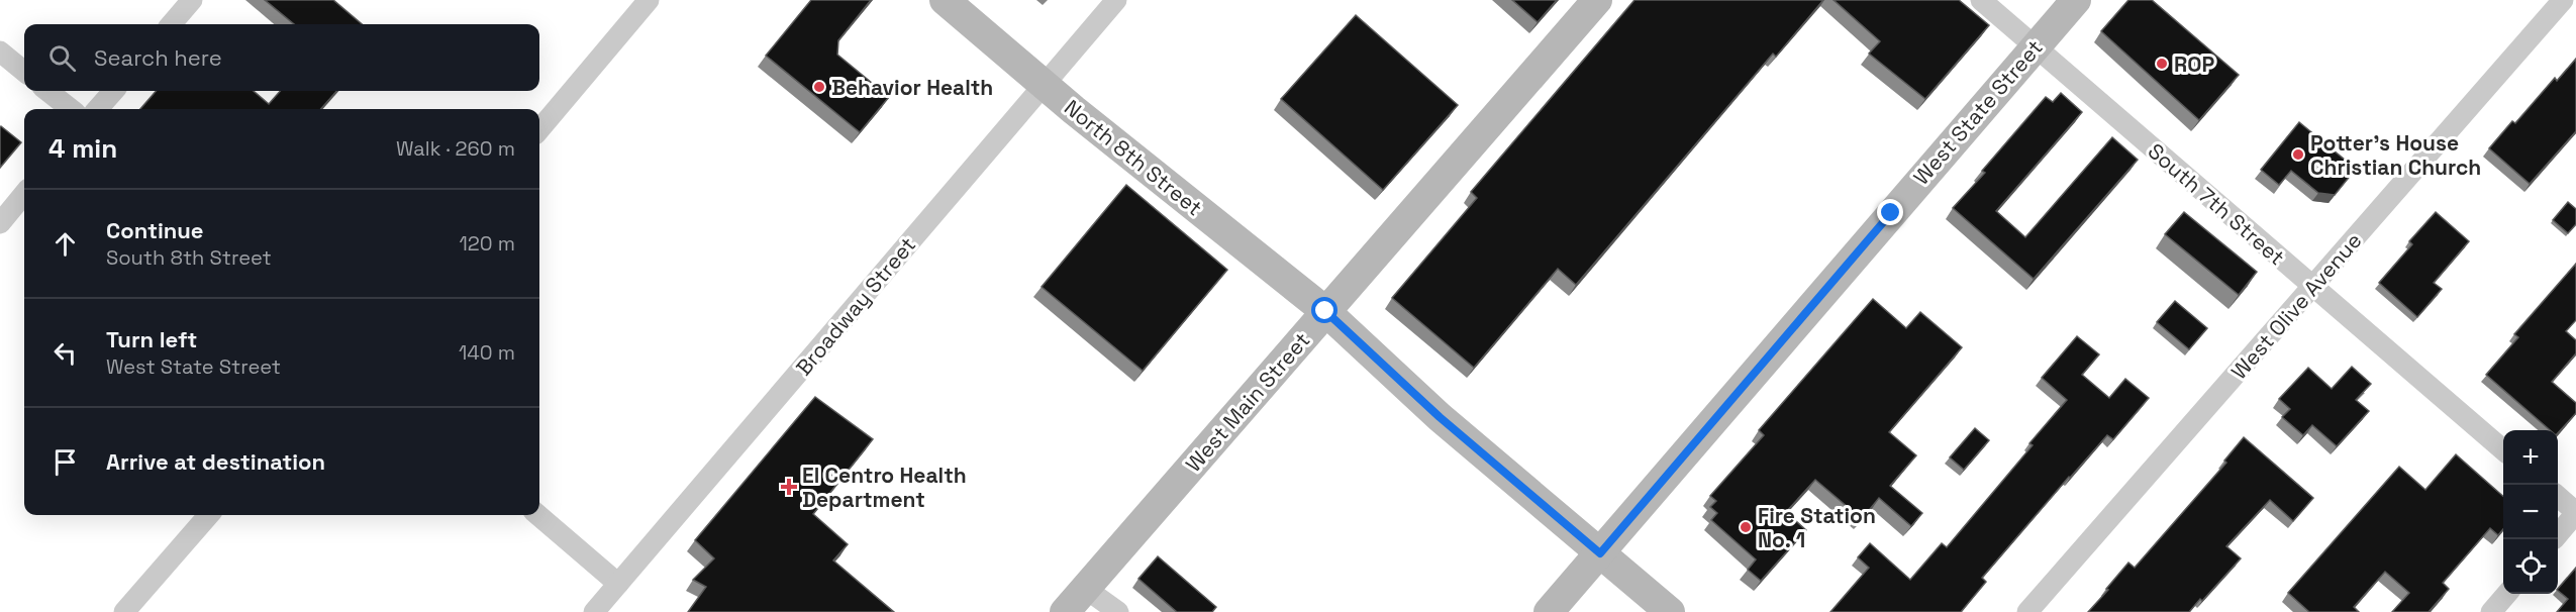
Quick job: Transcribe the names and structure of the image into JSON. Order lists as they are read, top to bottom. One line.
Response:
{"streets":{"street":["West State Street","North 8th Street","South 7th Street","Broadway Street","West Olive Avenue","West Main Street"]},"crossings":[["West State Street","North 8th Street"],["West State Street","South 7th Street"],["North 8th Street","Broadway Street"],["North 8th Street","West Main Street"],["South 7th Street","West Olive Avenue"]],"places":{"other":["ROP","Behavior Health","Potter's House Christian Church","Fire Station No. 1"],"health":["El Centro Health Department"]},"page":{"search":"Search here","heading":["4 min","Walk · 260 m"],"list":[["Continue","South 8th Street","120 m"],["Turn left","West State Street","140 m"],"Arrive at destination"],"map_buttons":["+","−"]}}
